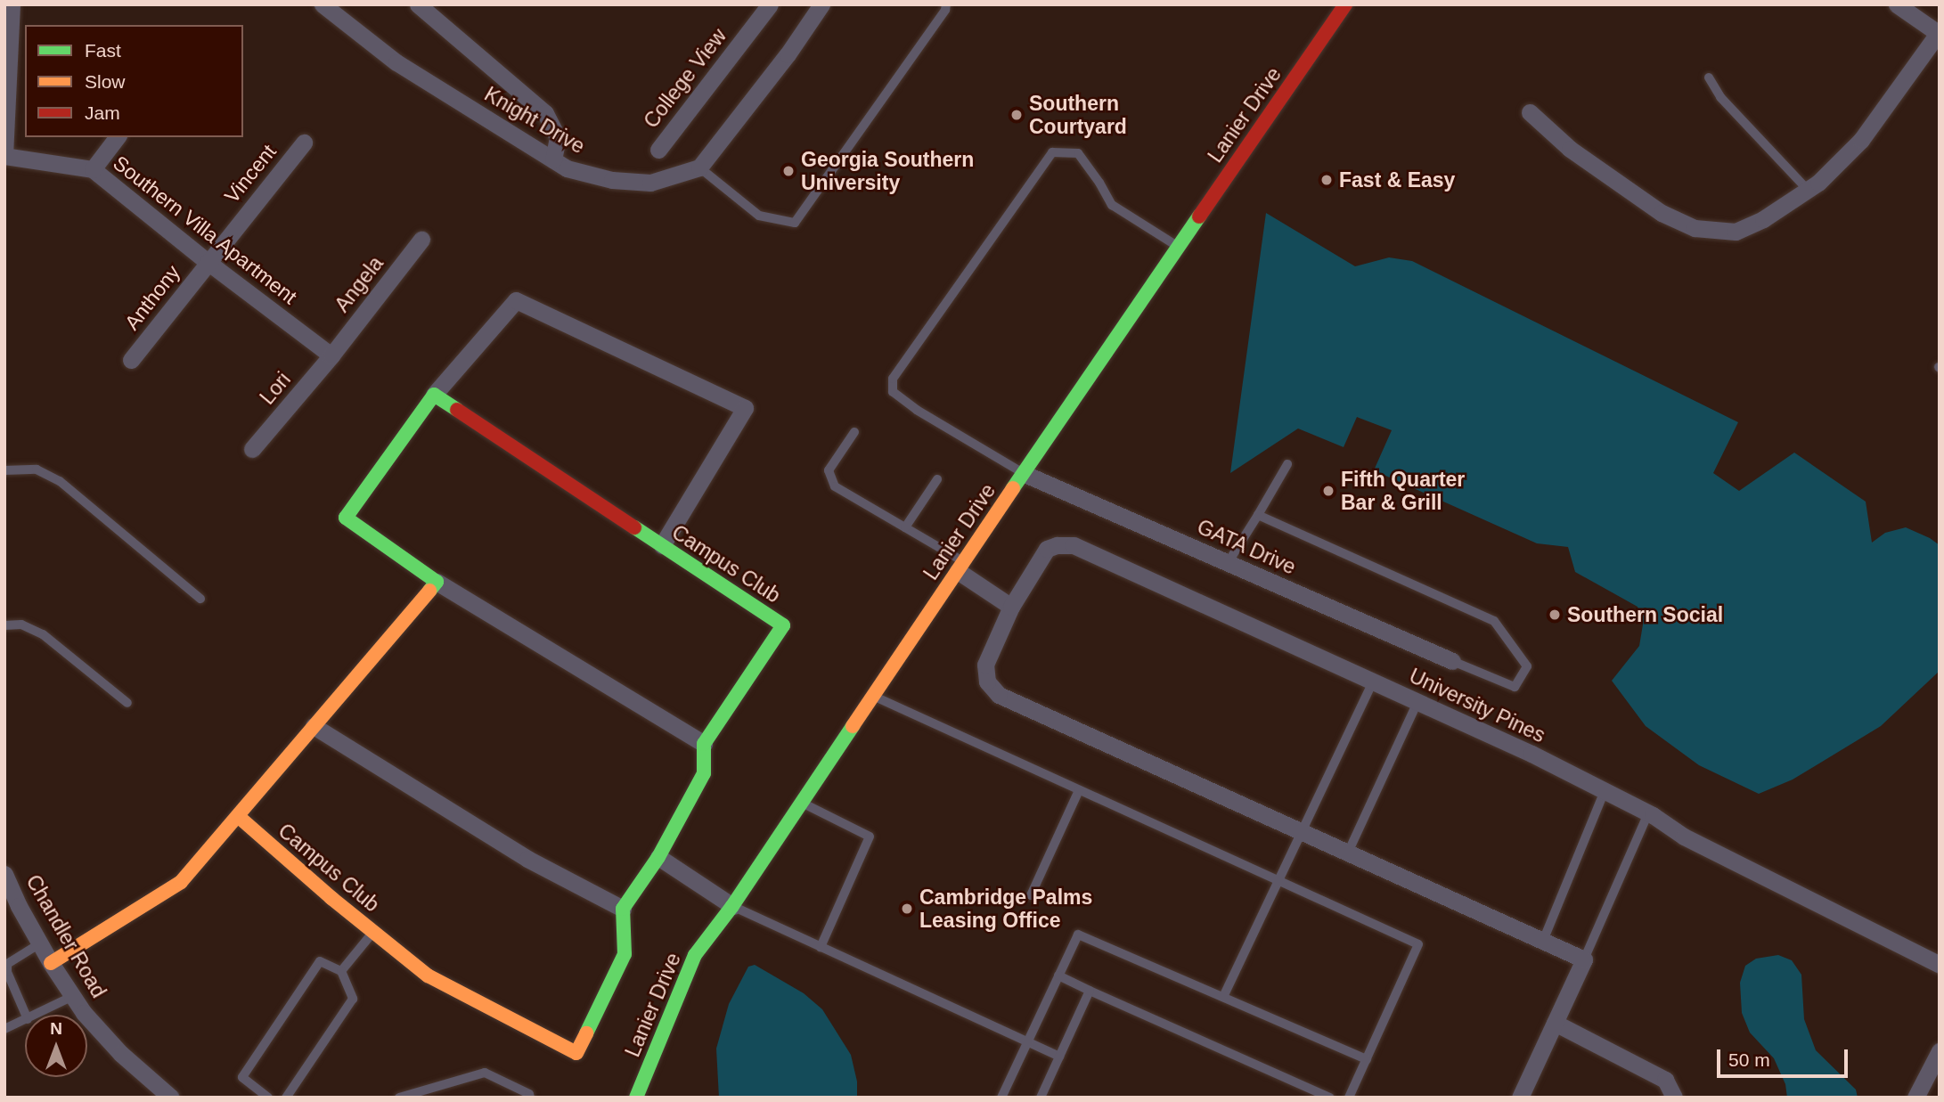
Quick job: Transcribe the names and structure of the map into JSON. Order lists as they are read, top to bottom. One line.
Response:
{"streets":{"street":["College View","Lanier Drive","Knight Drive","Vincent","Southern Villa Apartment","Angela","Anthony","Lori","GATA Drive","Campus Club","University Pines","Chandler Road"]},"crossings":[["Lanier Drive","GATA Drive"],["Vincent","Southern Villa Apartment"],["Vincent","Anthony"],["Southern Villa Apartment","Angela"],["Southern Villa Apartment","Anthony"],["Southern Villa Apartment","Lori"],["Angela","Lori"]],"places":["Southern Courtyard","Georgia Southern University","Fast & Easy","Fifth Quarter Bar & Grill","Southern Social","Cambridge Palms Leasing Office"],"legend":["Fast","Slow","Jam"],"scale_bar":"50 m","north":"top"}
